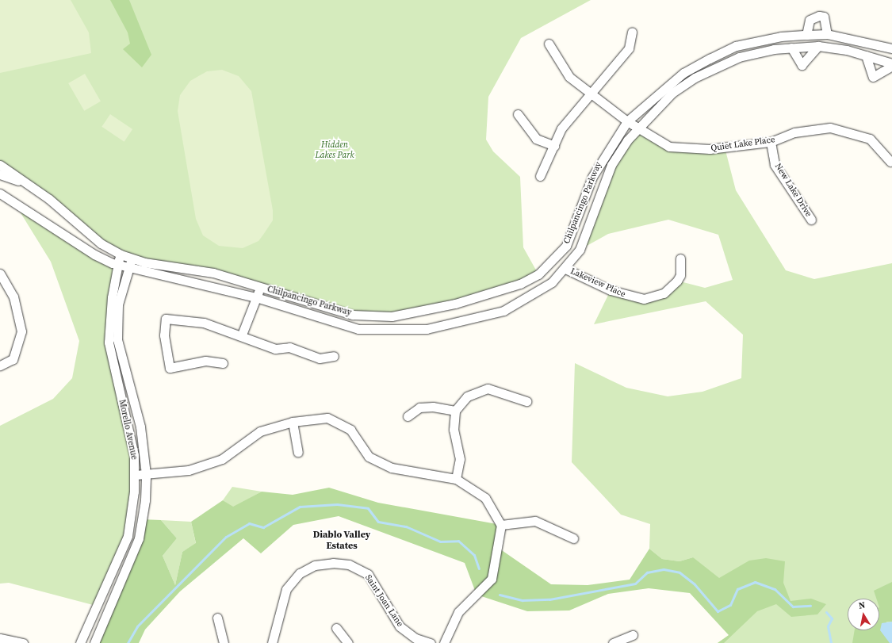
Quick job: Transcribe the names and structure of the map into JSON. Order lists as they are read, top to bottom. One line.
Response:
{"streets":{"street":["Quiet Lake Place","New Lake Drive","Chilpancingo Parkway","Lakeview Place","Morello Avenue","Saint Joan Lane"]},"crossings":[["Quiet Lake Place","New Lake Drive"],["Quiet Lake Place","Chilpancingo Parkway"],["Chilpancingo Parkway","Lakeview Place"],["Chilpancingo Parkway","Morello Avenue"]],"districts":["Diablo Valley Estates"],"parks":["Hidden Lakes Park"],"north":"top"}
